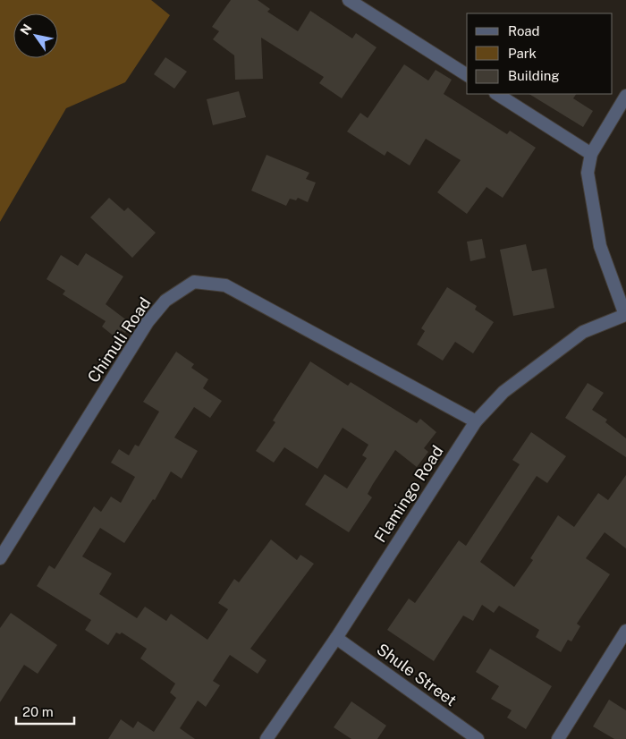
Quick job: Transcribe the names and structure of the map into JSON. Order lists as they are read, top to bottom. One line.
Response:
{"streets":{"street":["Chimuli Road","Flamingo Road","Shule Street"]},"crossings":[["Chimuli Road","Flamingo Road"],["Flamingo Road","Shule Street"]],"legend":["Road","Park","Building"],"scale_bar":"20 m","north":"top left"}
